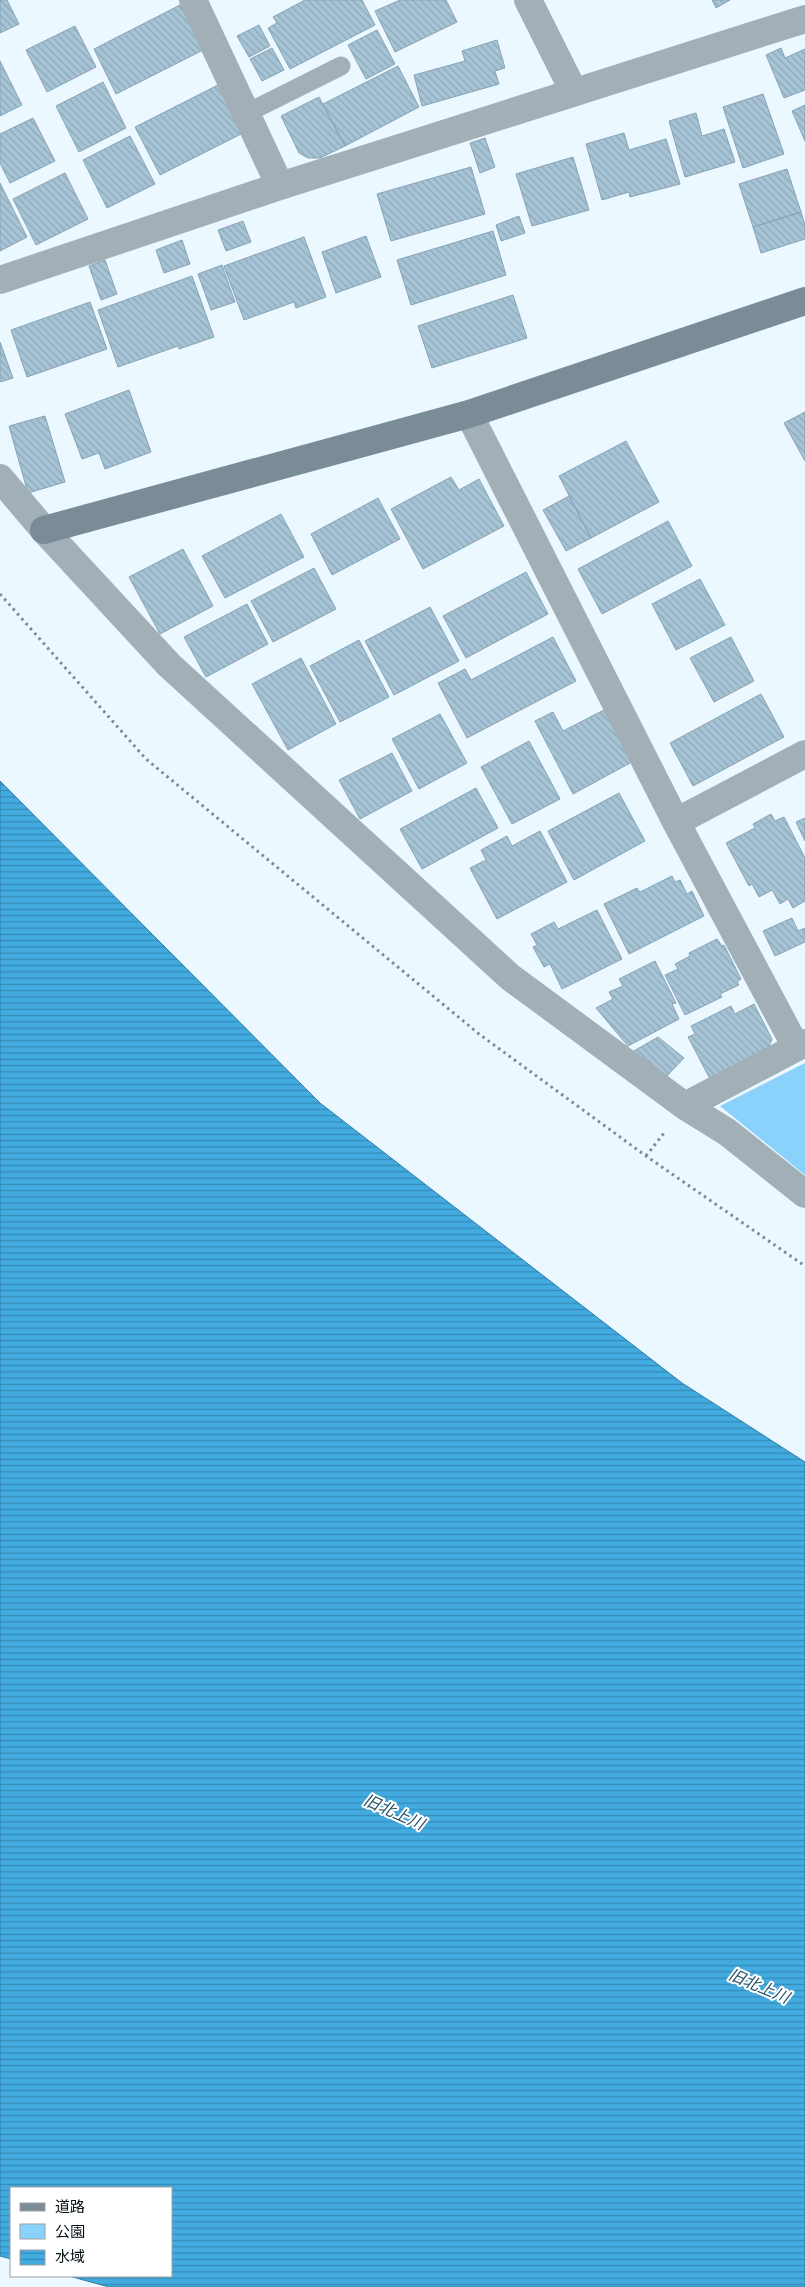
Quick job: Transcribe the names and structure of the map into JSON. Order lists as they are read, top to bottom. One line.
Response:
{"water":["旧北上川"],"legend":["道路","公園","水域"]}
